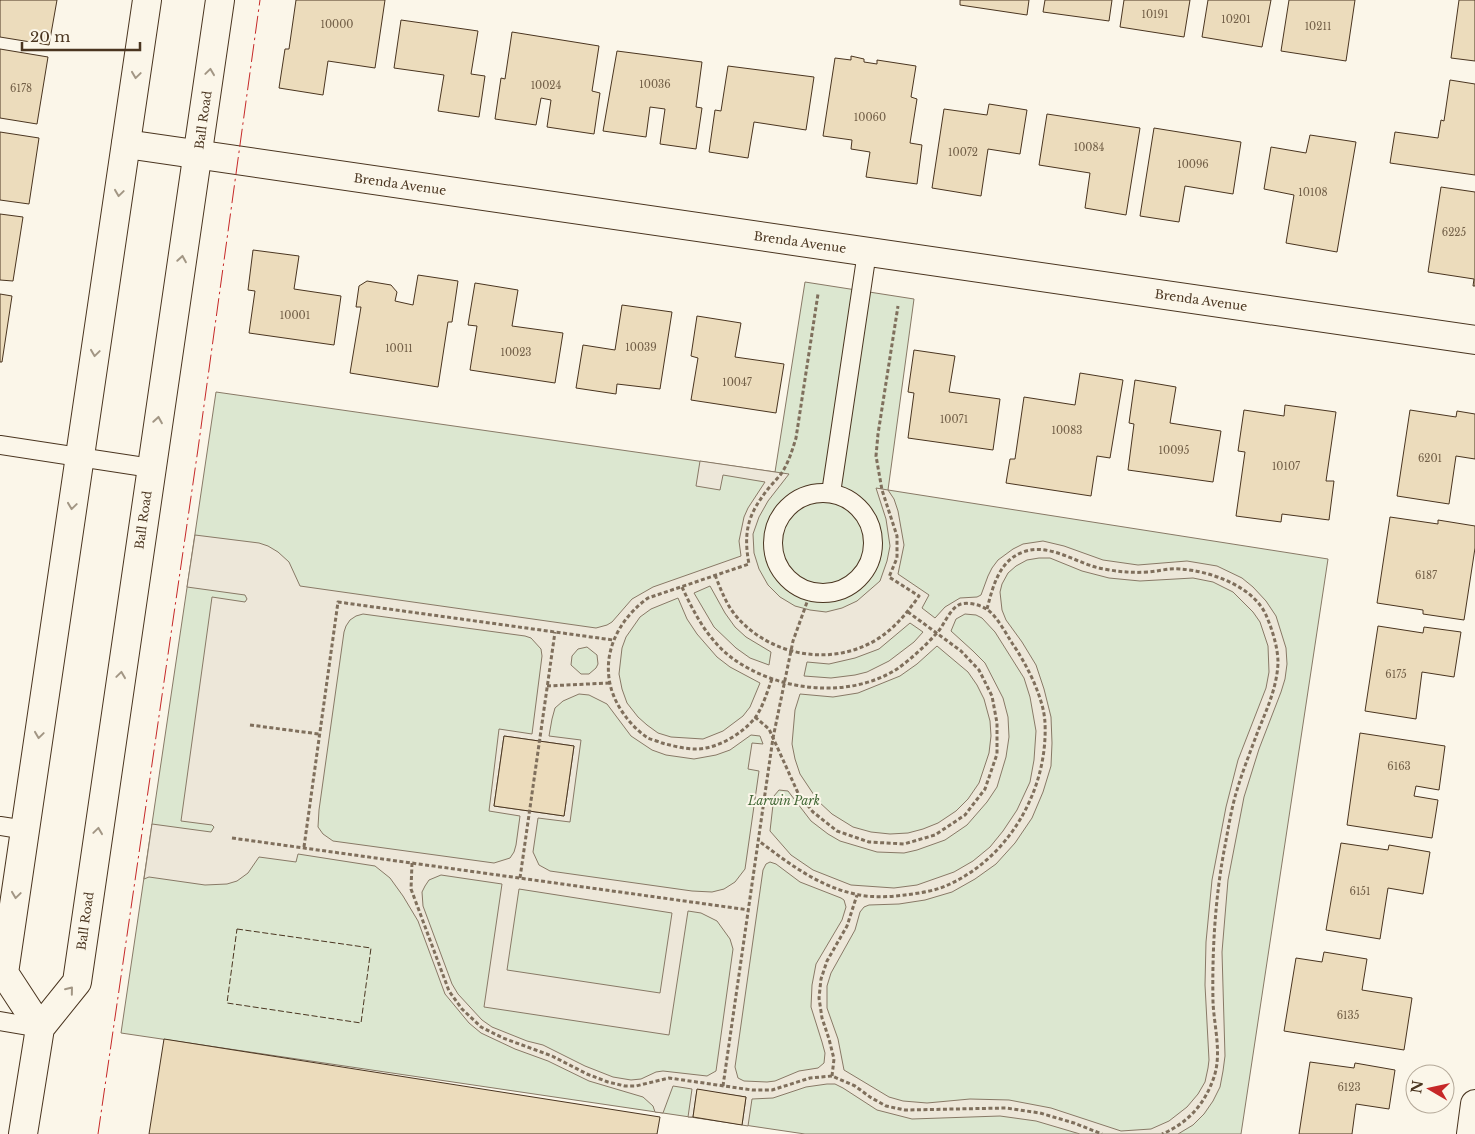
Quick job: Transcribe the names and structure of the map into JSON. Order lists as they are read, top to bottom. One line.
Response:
{"streets":{"main road":["Ball Road","Brenda Avenue"]},"crossings":[["Ball Road","Brenda Avenue"]],"parks":["Larwin Park"],"house_numbers":["10191","10201","10000","10211","10036","10024","6178","10060","10084","10072","10096","10108","6225","10001","10039","10011","10023","10047","10071","10083","10095","6201","10107","6187","6175","6163","6151","6135","6123"],"scale_bar":"20 m","north":"left"}
